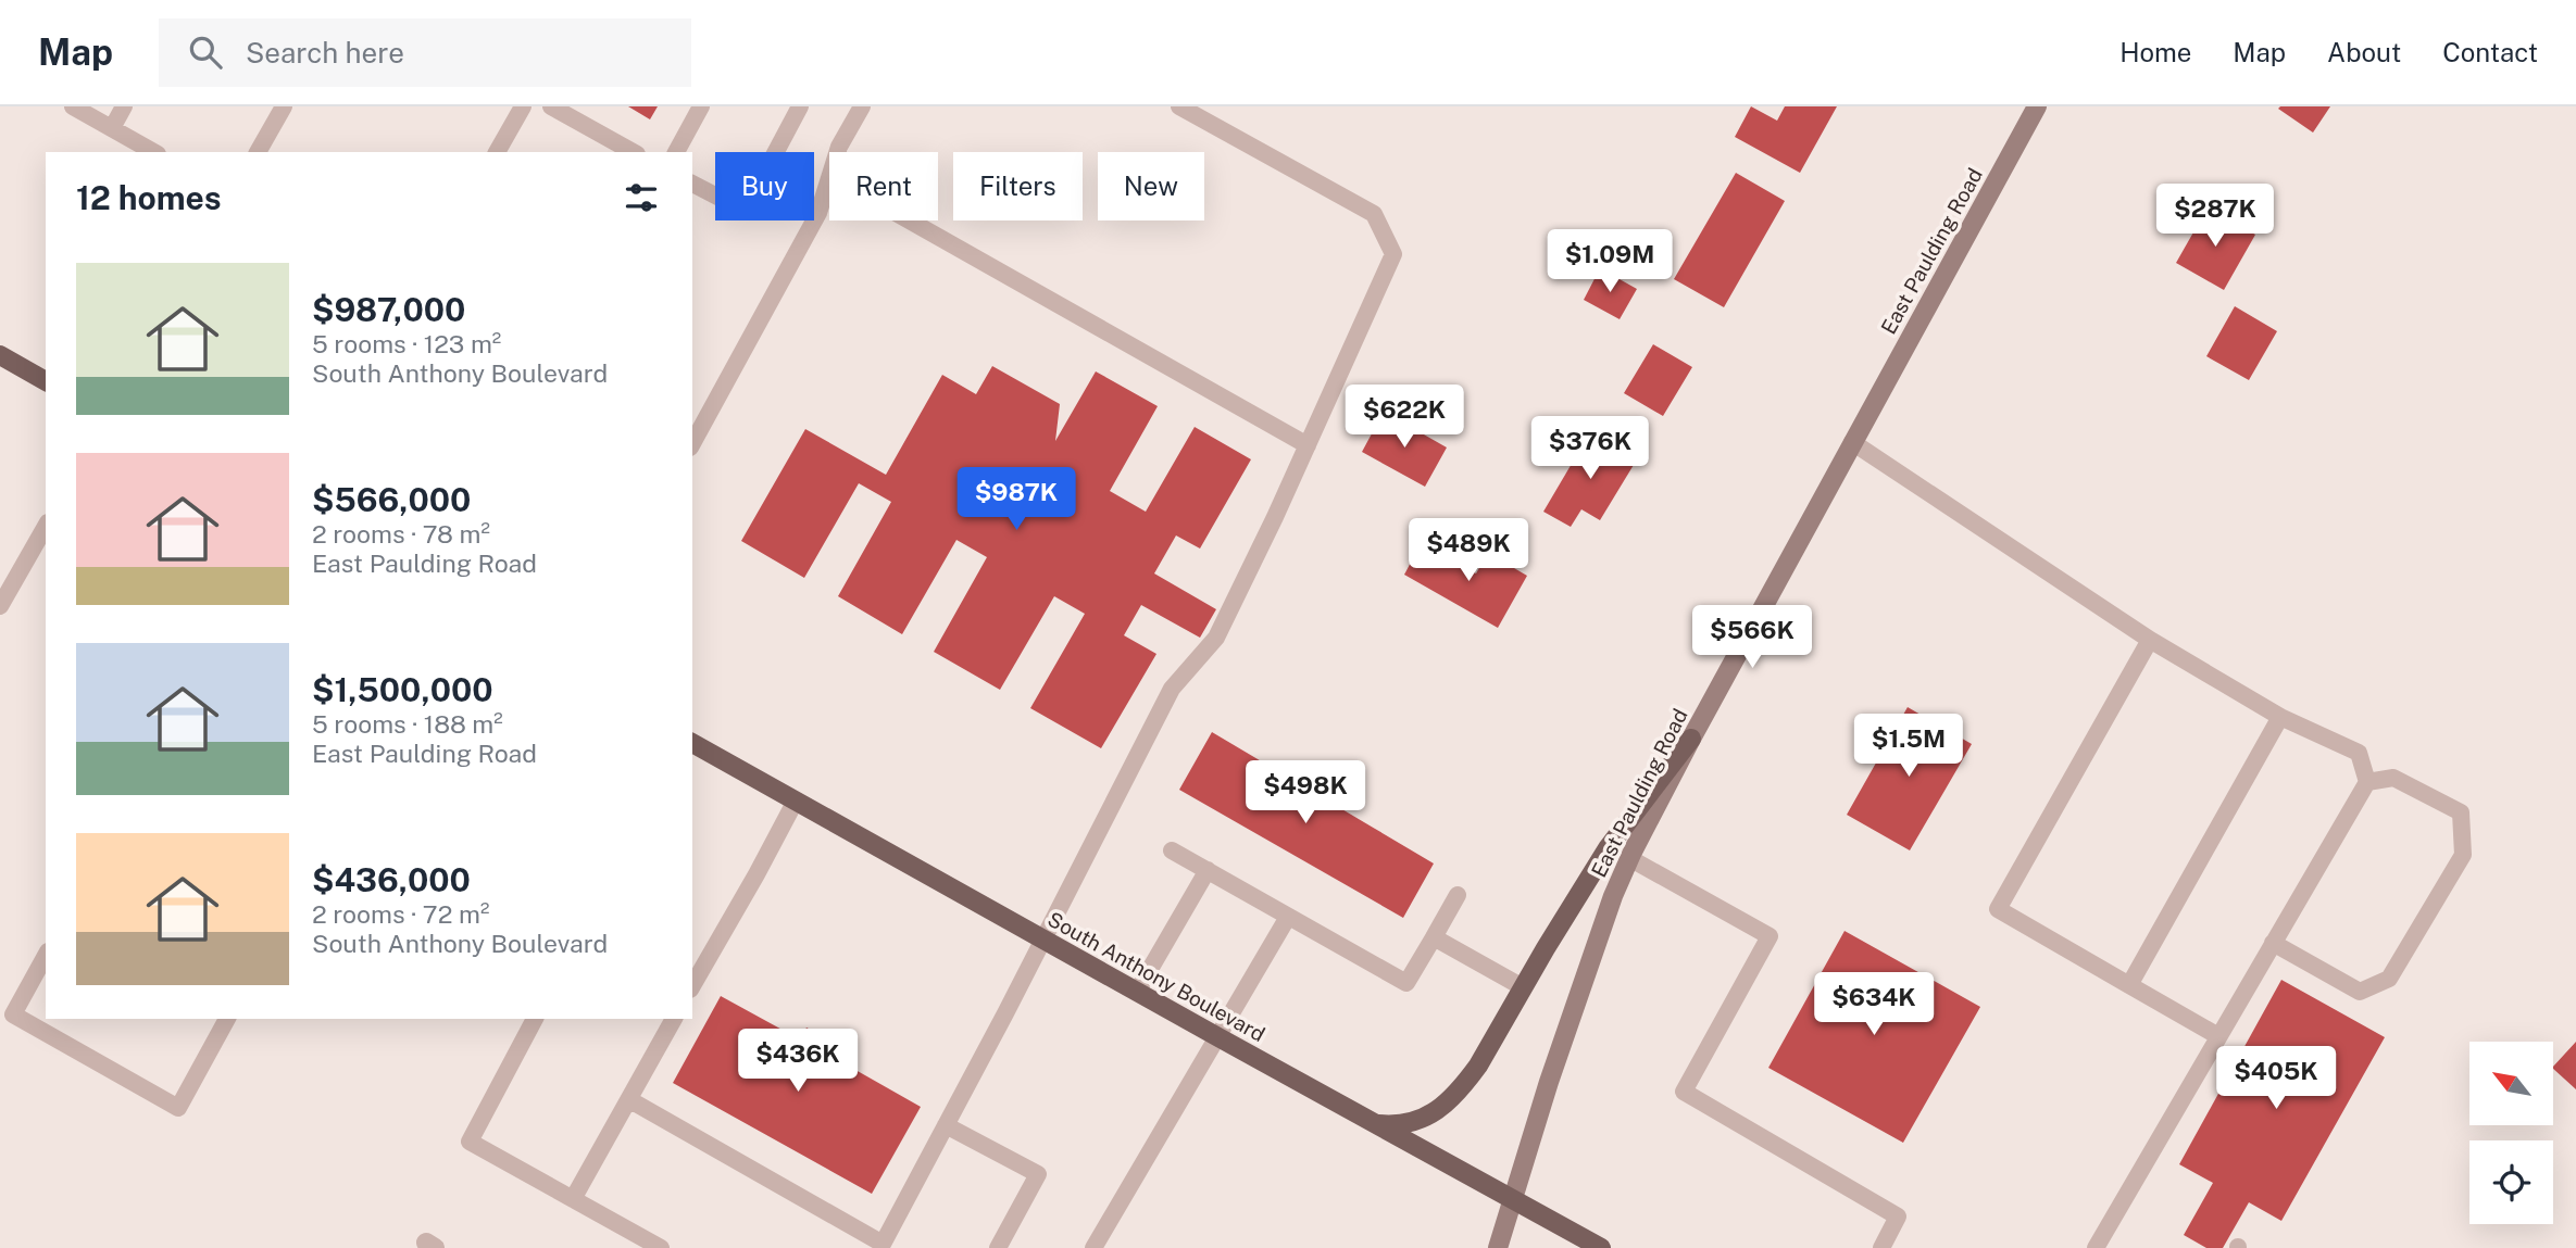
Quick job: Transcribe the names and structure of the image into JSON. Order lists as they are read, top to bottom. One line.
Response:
{"streets":{"main road":["East Paulding Road","South Anthony Boulevard"]},"crossings":[["East Paulding Road","South Anthony Boulevard"]],"north":"top left","page":{"header":"Map","search":"Search here","nav":["Home","Map","About","Contact"],"chip":["Buy","Rent","Filters","New"],"heading":"12 homes","price":["$287K","$1.09M","$622K","$376K","$987K","$489K","$566K","$1.5M","$498K","$634K","$436K","$405K"],"list":[{"name":"$987,000","note":"5 rooms · 123 m² · South Anthony Boulevard"},{"name":"$566,000","note":"2 rooms · 78 m² · East Paulding Road"},{"name":"$1,500,000","note":"5 rooms · 188 m² · East Paulding Road"},{"name":"$436,000","note":"2 rooms · 72 m² · South Anthony Boulevard"}]}}
